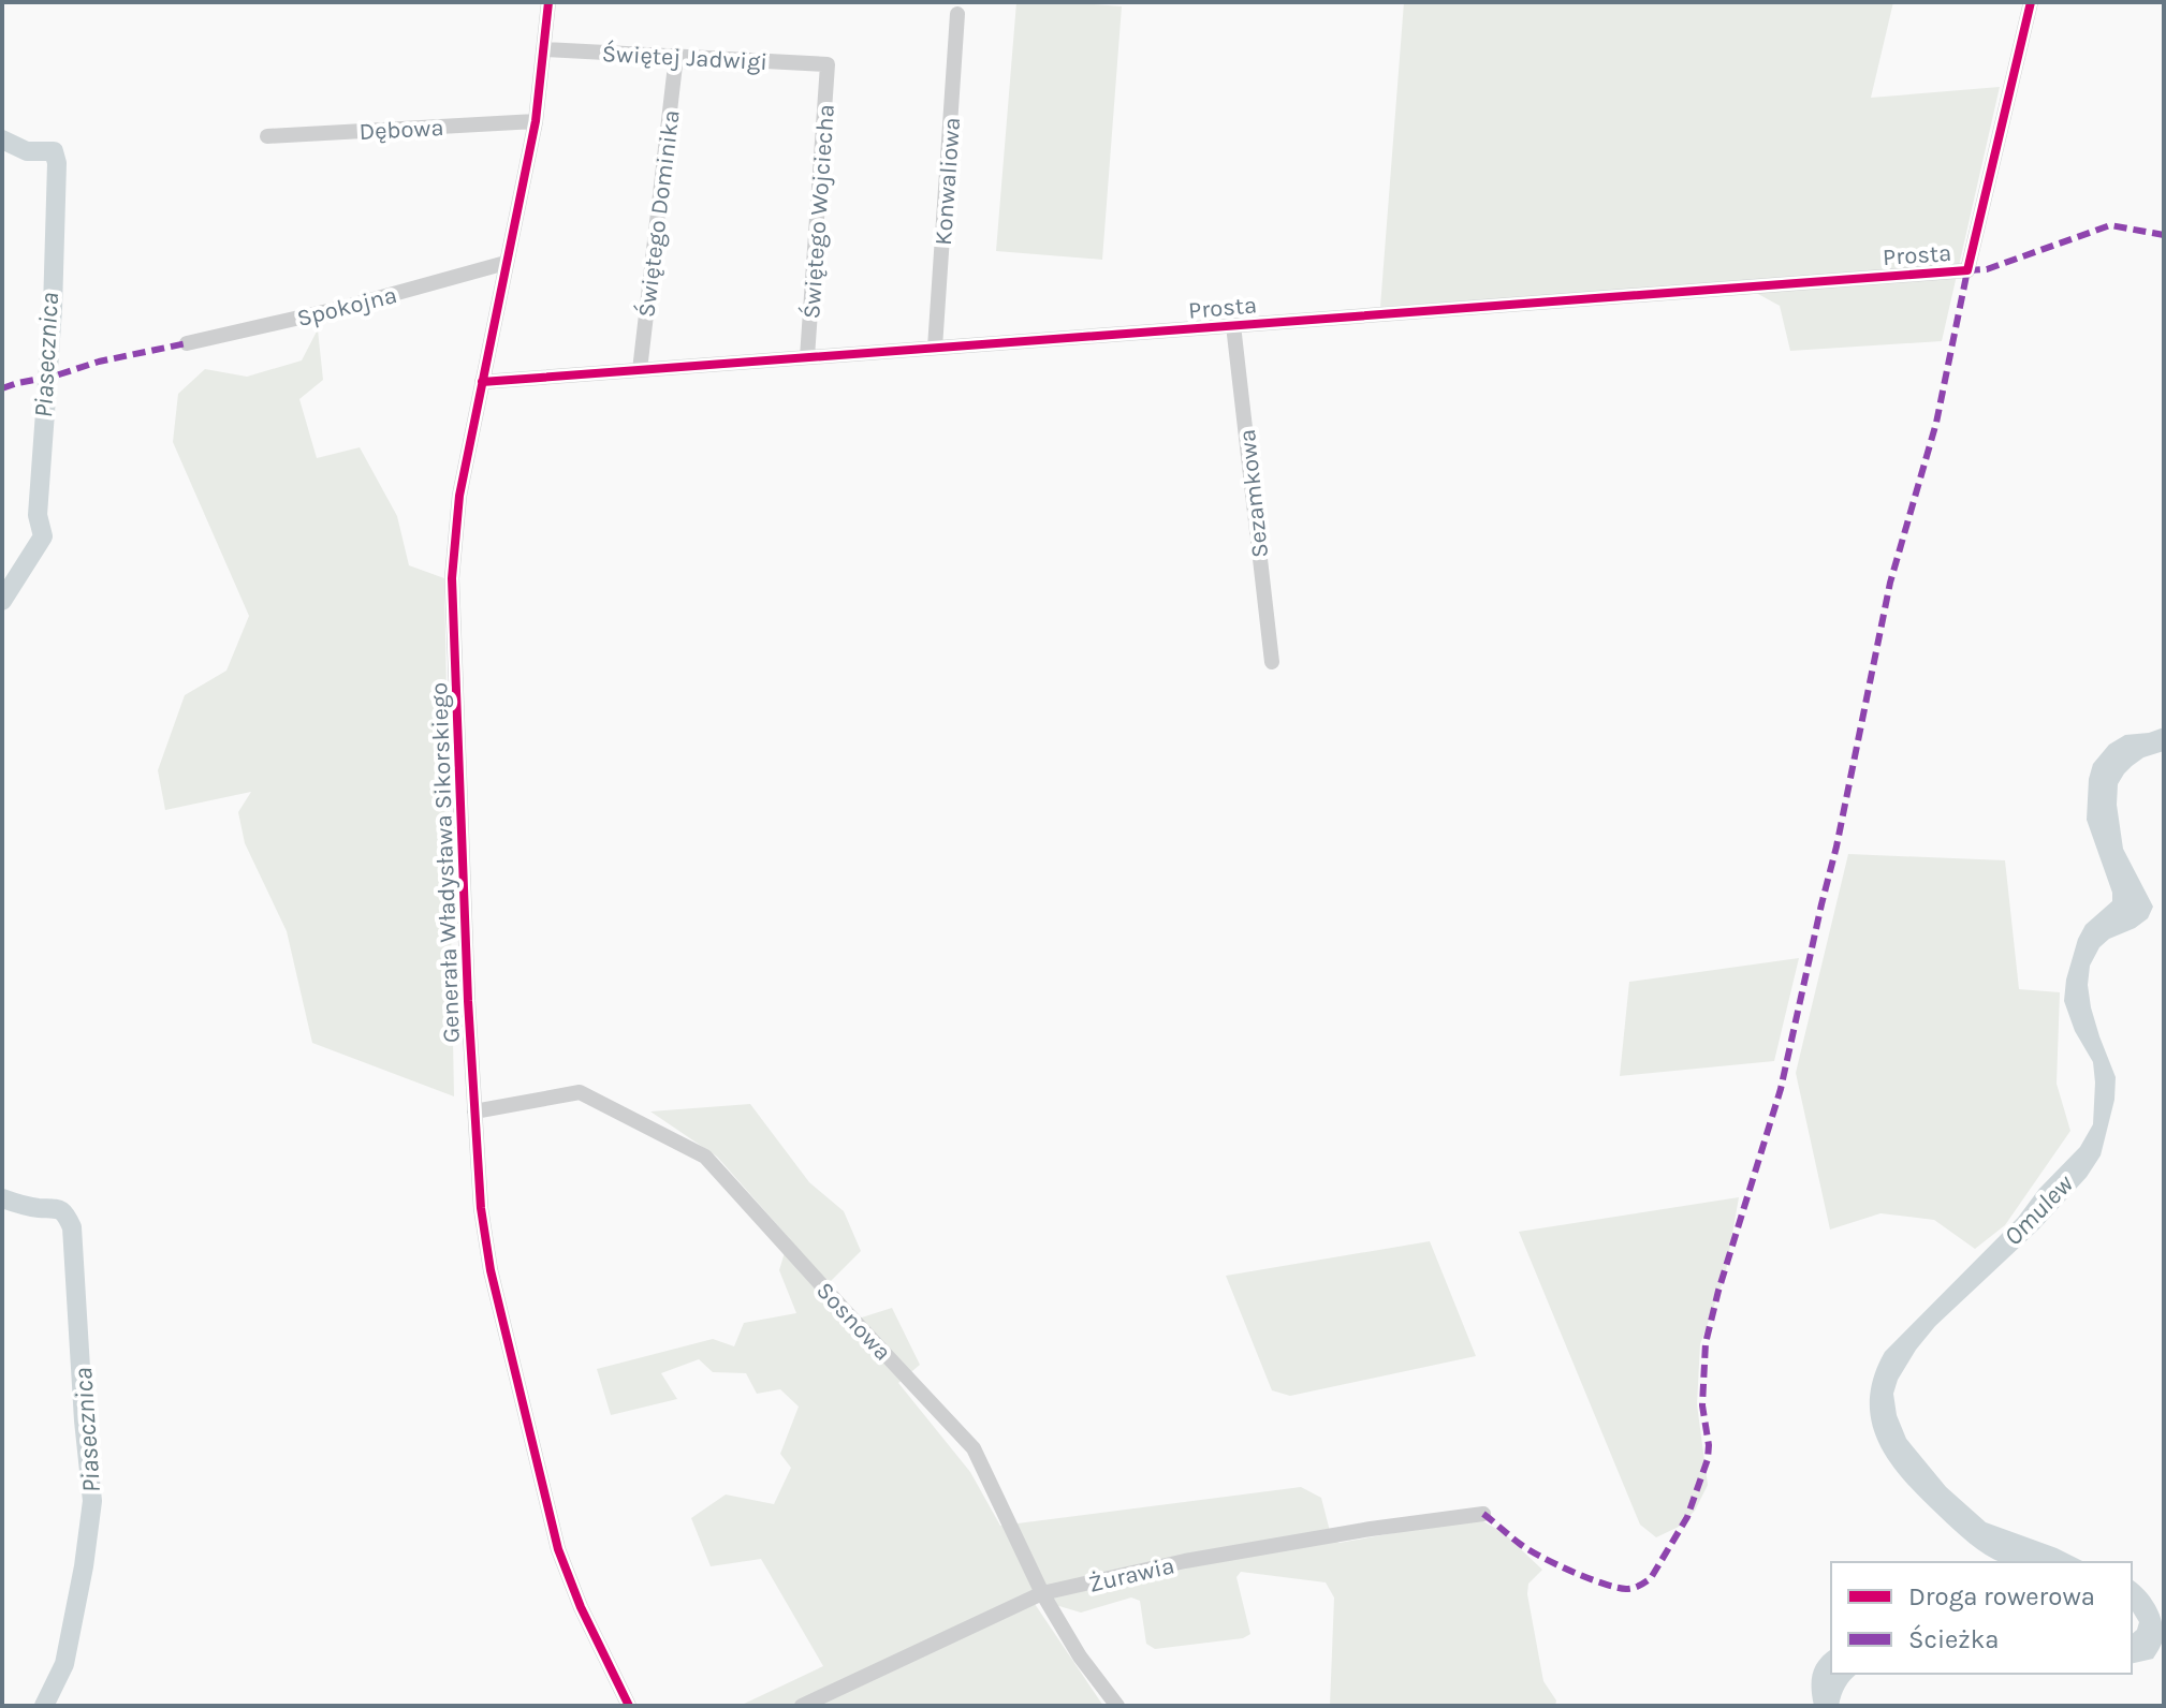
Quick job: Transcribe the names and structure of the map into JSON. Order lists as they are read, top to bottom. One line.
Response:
{"streets":{"street":["Świętej Jadwigi","Dębowa","Konwaliowa","Świętego Wojciecha","Świętego Dominika","Prosta","Spokojna","Sezamkowa","Generała Władysława Sikorskiego","Sosnowa","Żurawia"]},"crossings":[["Świętej Jadwigi","Świętego Wojciecha"],["Świętej Jadwigi","Świętego Dominika"],["Świętej Jadwigi","Generała Władysława Sikorskiego"],["Dębowa","Generała Władysława Sikorskiego"],["Konwaliowa","Prosta"],["Świętego Wojciecha","Prosta"],["Świętego Dominika","Prosta"],["Prosta","Sezamkowa"],["Prosta","Generała Władysława Sikorskiego"],["Spokojna","Generała Władysława Sikorskiego"],["Generała Władysława Sikorskiego","Sosnowa"],["Sosnowa","Żurawia"]],"water":["Piasecznica","Omulew"],"legend":["Droga rowerowa","Ścieżka"]}
